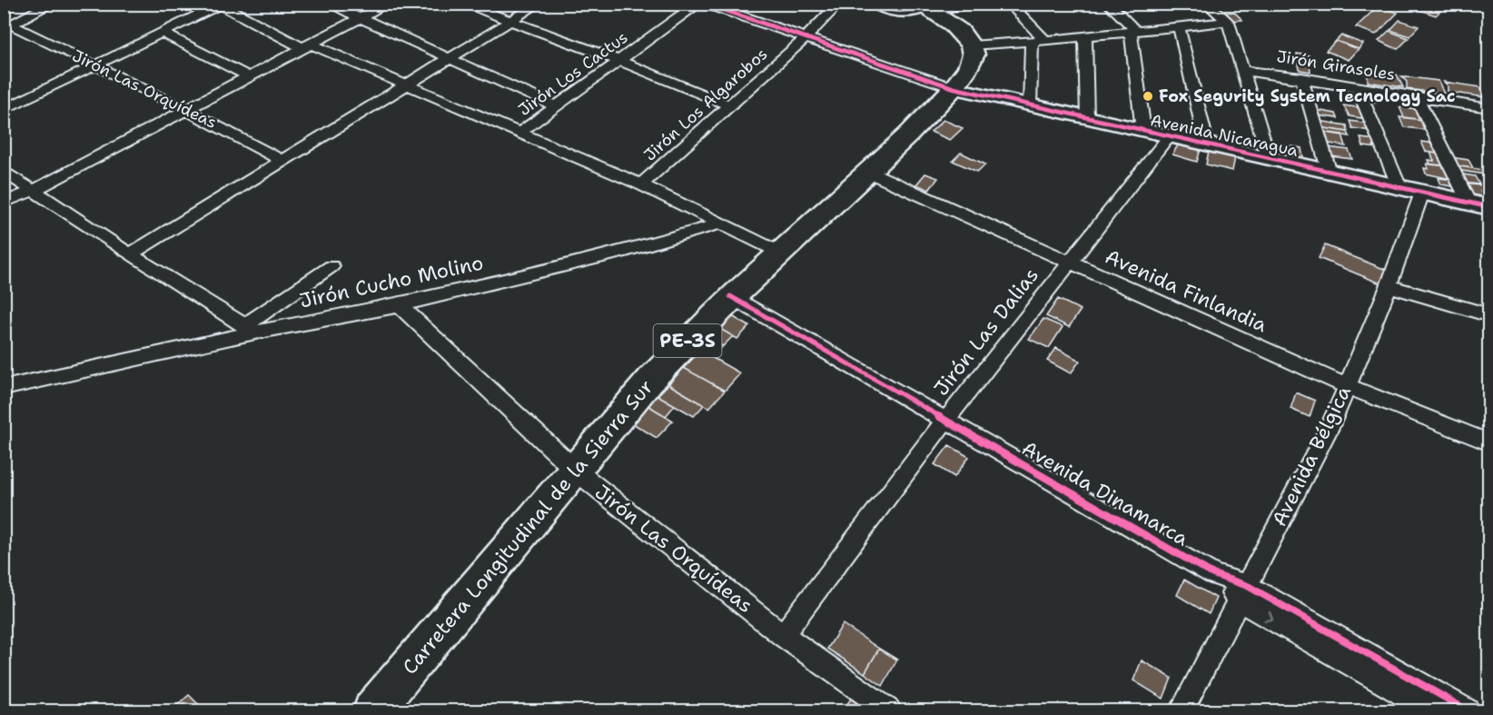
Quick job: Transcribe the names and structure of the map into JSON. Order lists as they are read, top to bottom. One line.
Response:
{"streets":{"highway":["PE-3S","Carretera Longitudinal de la Sierra Sur"],"street":["Jirón Girasoles","Jirón Los Cactus","Jirón Las Orquídeas","Jirón Los Algarobos","Avenida Nicaragua","Jirón Cucho Molino","Avenida Finlandia","Jirón Las Dalias","Avenida Bélgica","Avenida Dinamarca"]},"crossings":[["Jirón Las Orquídeas","Jirón Cucho Molino"],["Jirón Las Orquídeas","Jirón Las Dalias"],["Jirón Las Orquídeas","Carretera Longitudinal de la Sierra Sur"],["Avenida Nicaragua","Jirón Las Dalias"],["Avenida Nicaragua","Avenida Bélgica"],["Avenida Nicaragua","Carretera Longitudinal de la Sierra Sur"],["Avenida Finlandia","Jirón Las Dalias"],["Avenida Finlandia","Avenida Bélgica"],["Avenida Finlandia","Carretera Longitudinal de la Sierra Sur"],["Jirón Las Dalias","Avenida Dinamarca"],["Avenida Bélgica","Avenida Dinamarca"],["Avenida Dinamarca","Carretera Longitudinal de la Sierra Sur"]],"places":["Fox Segurity System Tecnology Sac"]}
